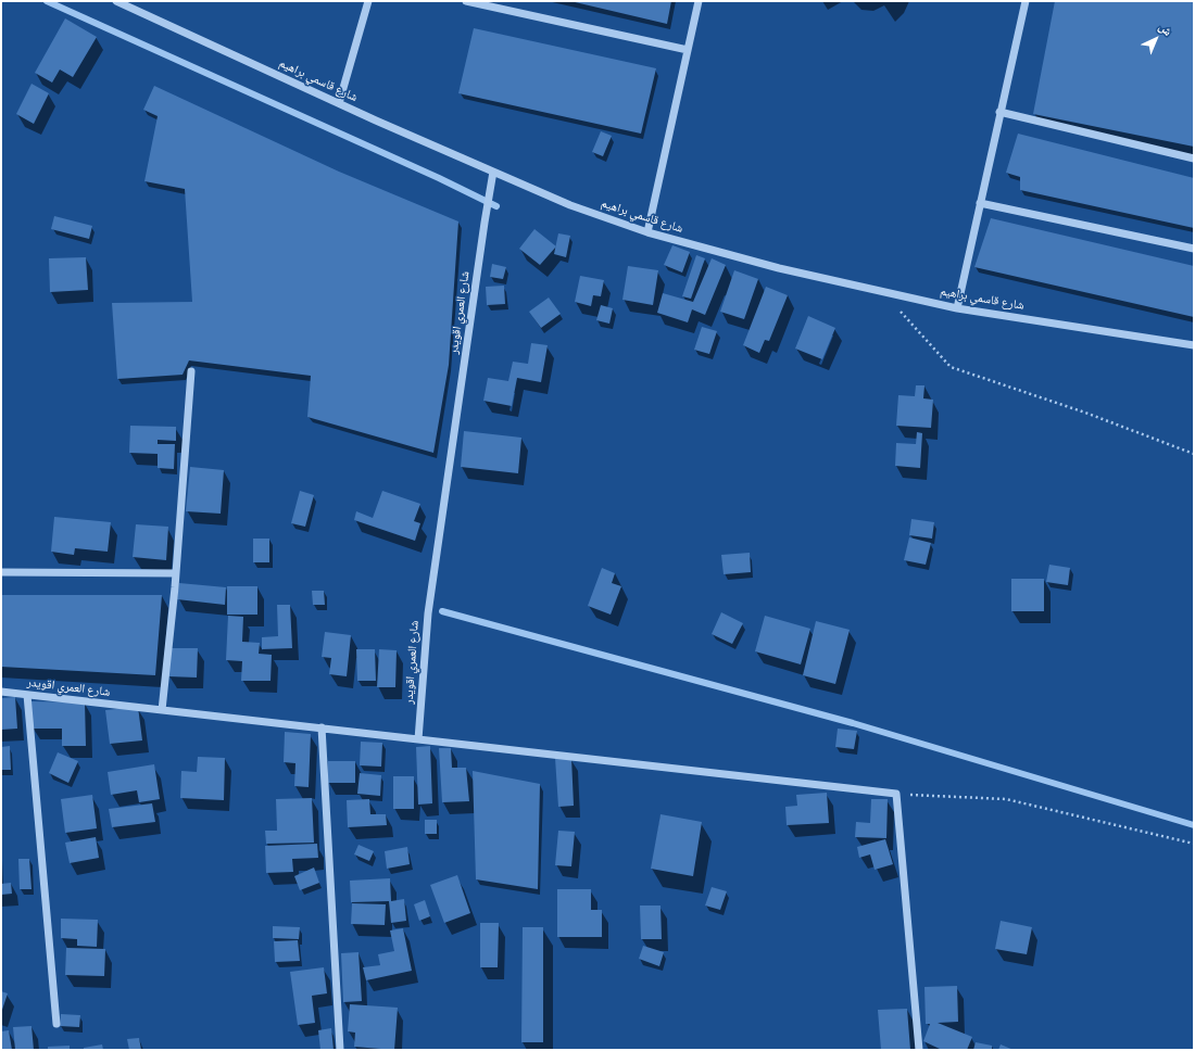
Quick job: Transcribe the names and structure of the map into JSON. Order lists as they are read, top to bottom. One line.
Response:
{"streets":{"street":["شارع قاسمي براهيم","شارع العمري اقويدر"]},"crossings":[["شارع قاسمي براهيم","شارع العمري اقويدر"]],"north":"top right"}
